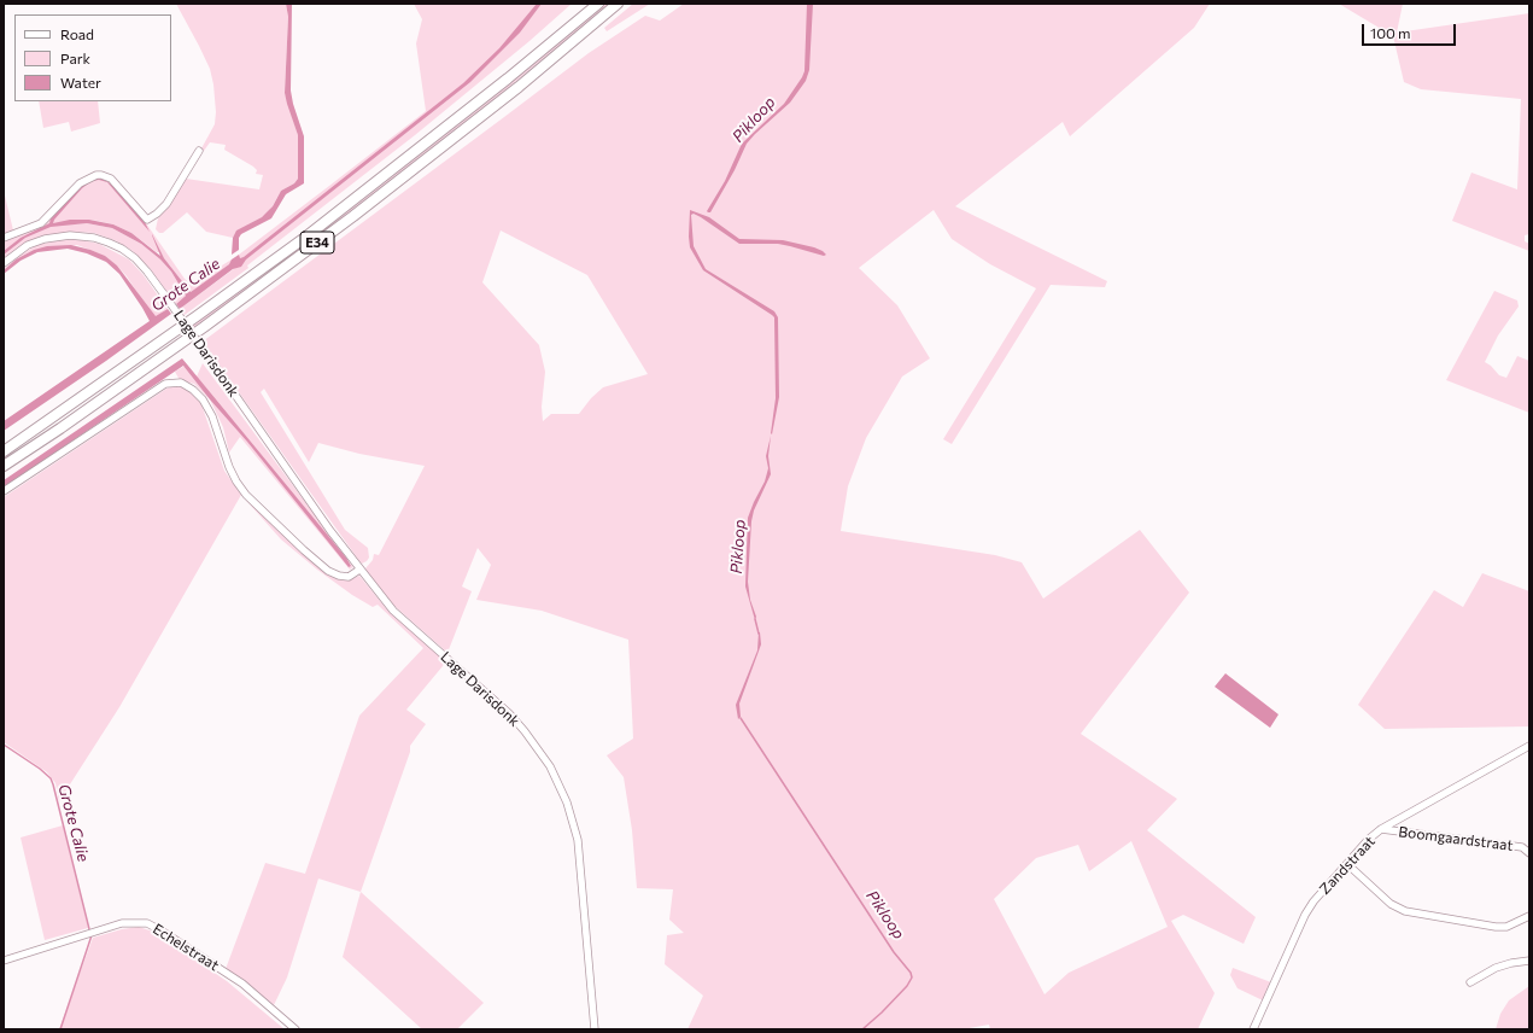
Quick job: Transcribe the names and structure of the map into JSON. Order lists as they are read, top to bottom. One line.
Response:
{"streets":{"highway":["E34"],"street":["Lage Darisdonk","Boomgaardstraat","Zandstraat","Echelstraat"]},"crossings":[["Boomgaardstraat","Zandstraat"]],"water":["Pikloop","Grote Calie"],"legend":["Road","Park","Water"],"scale_bar":"100 m"}
